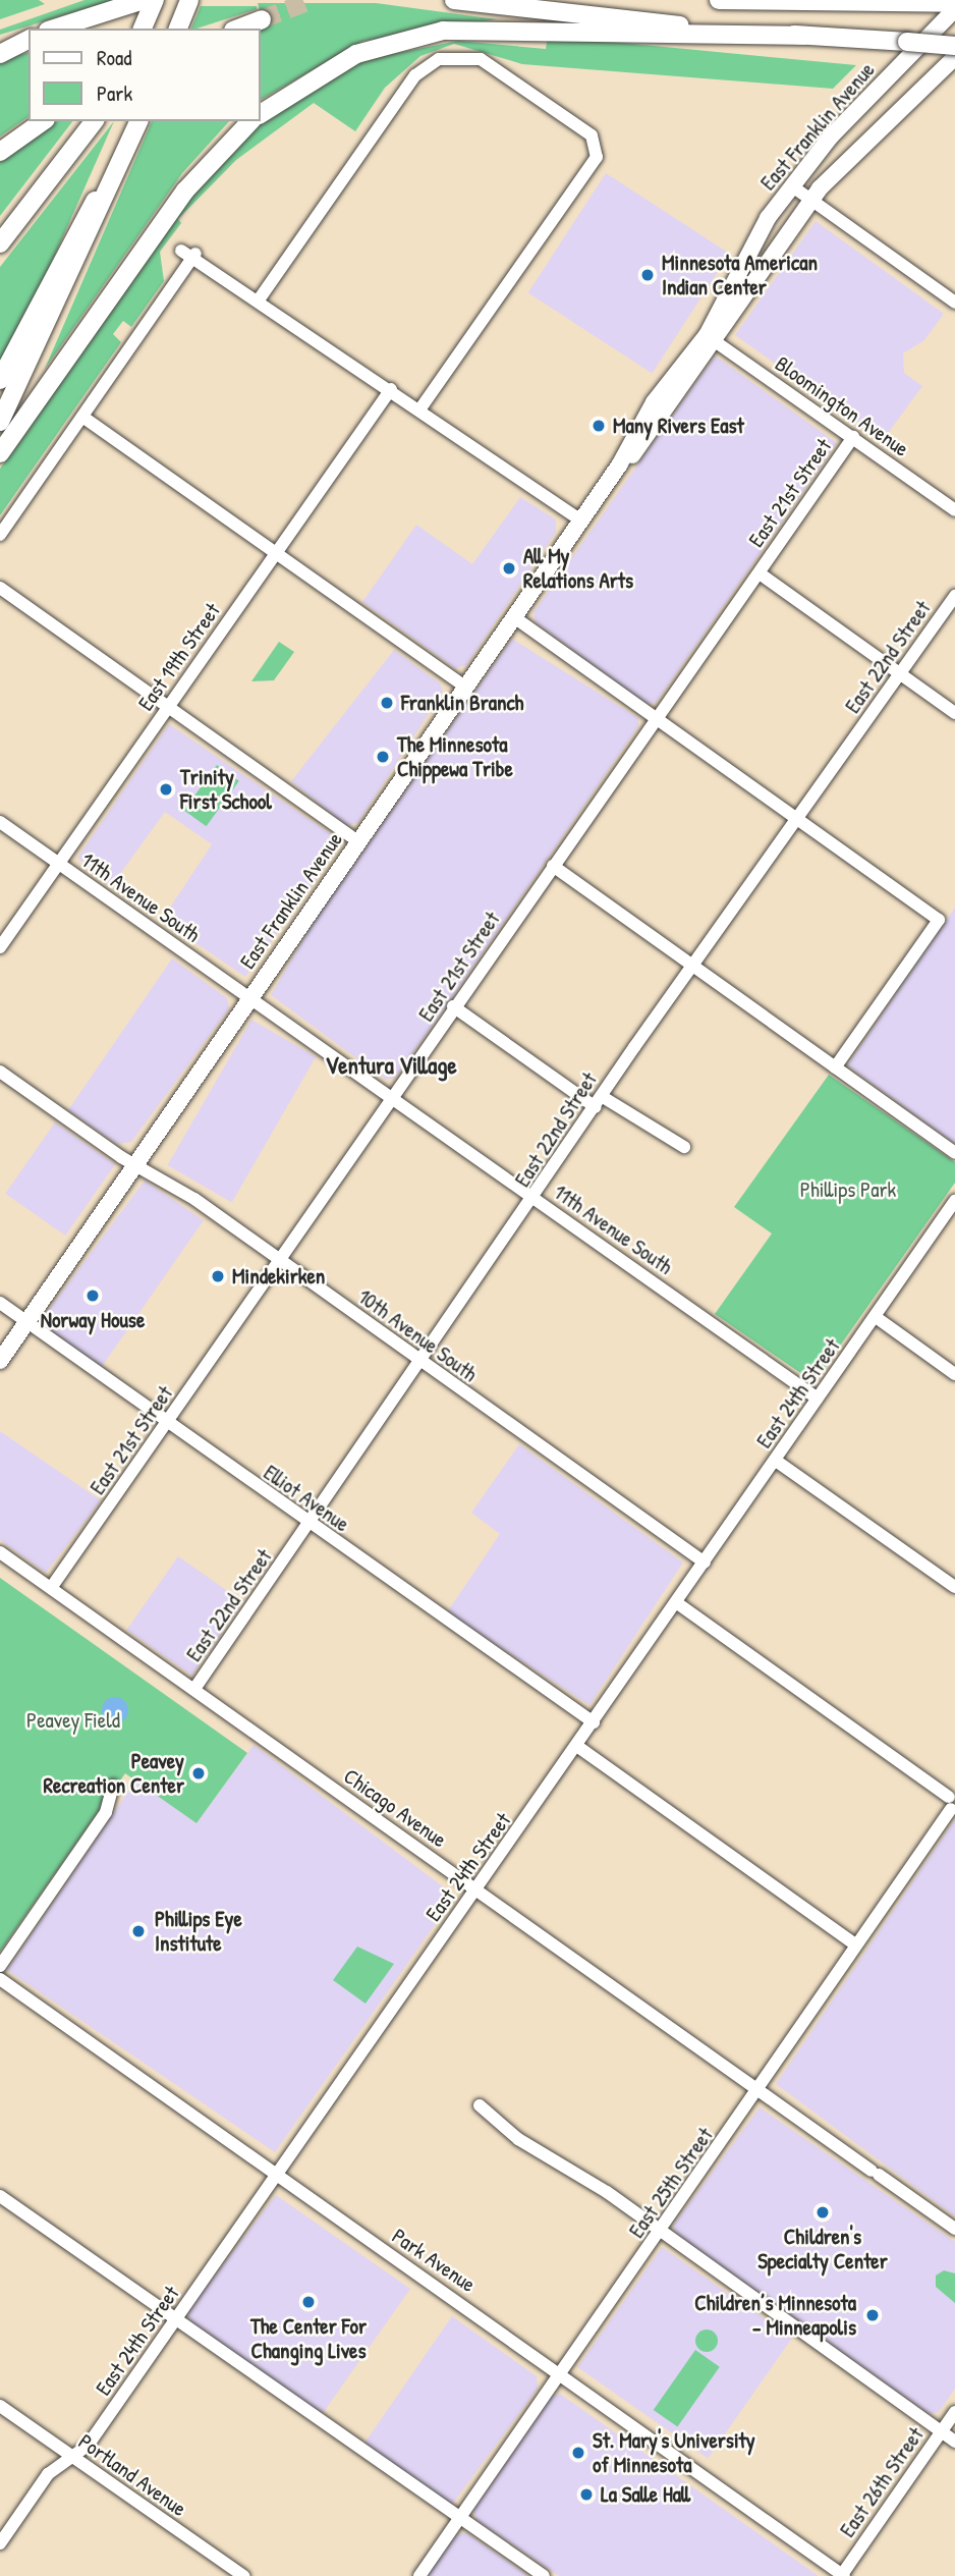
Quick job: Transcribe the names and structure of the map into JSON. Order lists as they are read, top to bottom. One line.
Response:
{"streets":{"main road":["East Franklin Avenue"],"street":["Bloomington Avenue","East 21st Street","East 19th Street","East 22nd Street","11th Avenue South","10th Avenue South","East 24th Street","Elliot Avenue","Chicago Avenue","East 25th Street","Park Avenue","Portland Avenue","East 26th Street"]},"crossings":[["East Franklin Avenue","Bloomington Avenue"],["East Franklin Avenue","11th Avenue South"],["East Franklin Avenue","10th Avenue South"],["East Franklin Avenue","Elliot Avenue"],["Bloomington Avenue","East 21st Street"],["East 21st Street","11th Avenue South"],["East 21st Street","10th Avenue South"],["East 21st Street","Elliot Avenue"],["East 21st Street","Chicago Avenue"],["East 19th Street","11th Avenue South"],["East 22nd Street","11th Avenue South"],["East 22nd Street","10th Avenue South"],["East 22nd Street","Elliot Avenue"],["East 22nd Street","Chicago Avenue"],["11th Avenue South","East 24th Street"],["10th Avenue South","East 24th Street"],["East 24th Street","Elliot Avenue"],["East 24th Street","Chicago Avenue"],["East 24th Street","Park Avenue"],["East 24th Street","Portland Avenue"],["Chicago Avenue","East 25th Street"],["East 25th Street","Park Avenue"],["Park Avenue","East 26th Street"]],"districts":["Ventura Village"],"parks":["Phillips Park","Peavey Field"],"places":["Minnesota American Indian Center","Many Rivers East","All My Relations Arts","Franklin Branch","The Minnesota Chippewa Tribe","Trinity First School","Mindekirken","Norway House","Peavey Recreation Center","Phillips Eye Institute","Children's Specialty Center","The Center For Changing Lives","Children’s Minnesota – Minneapolis","St. Mary's University of Minnesota","La Salle Hall"],"legend":["Road","Park"]}
